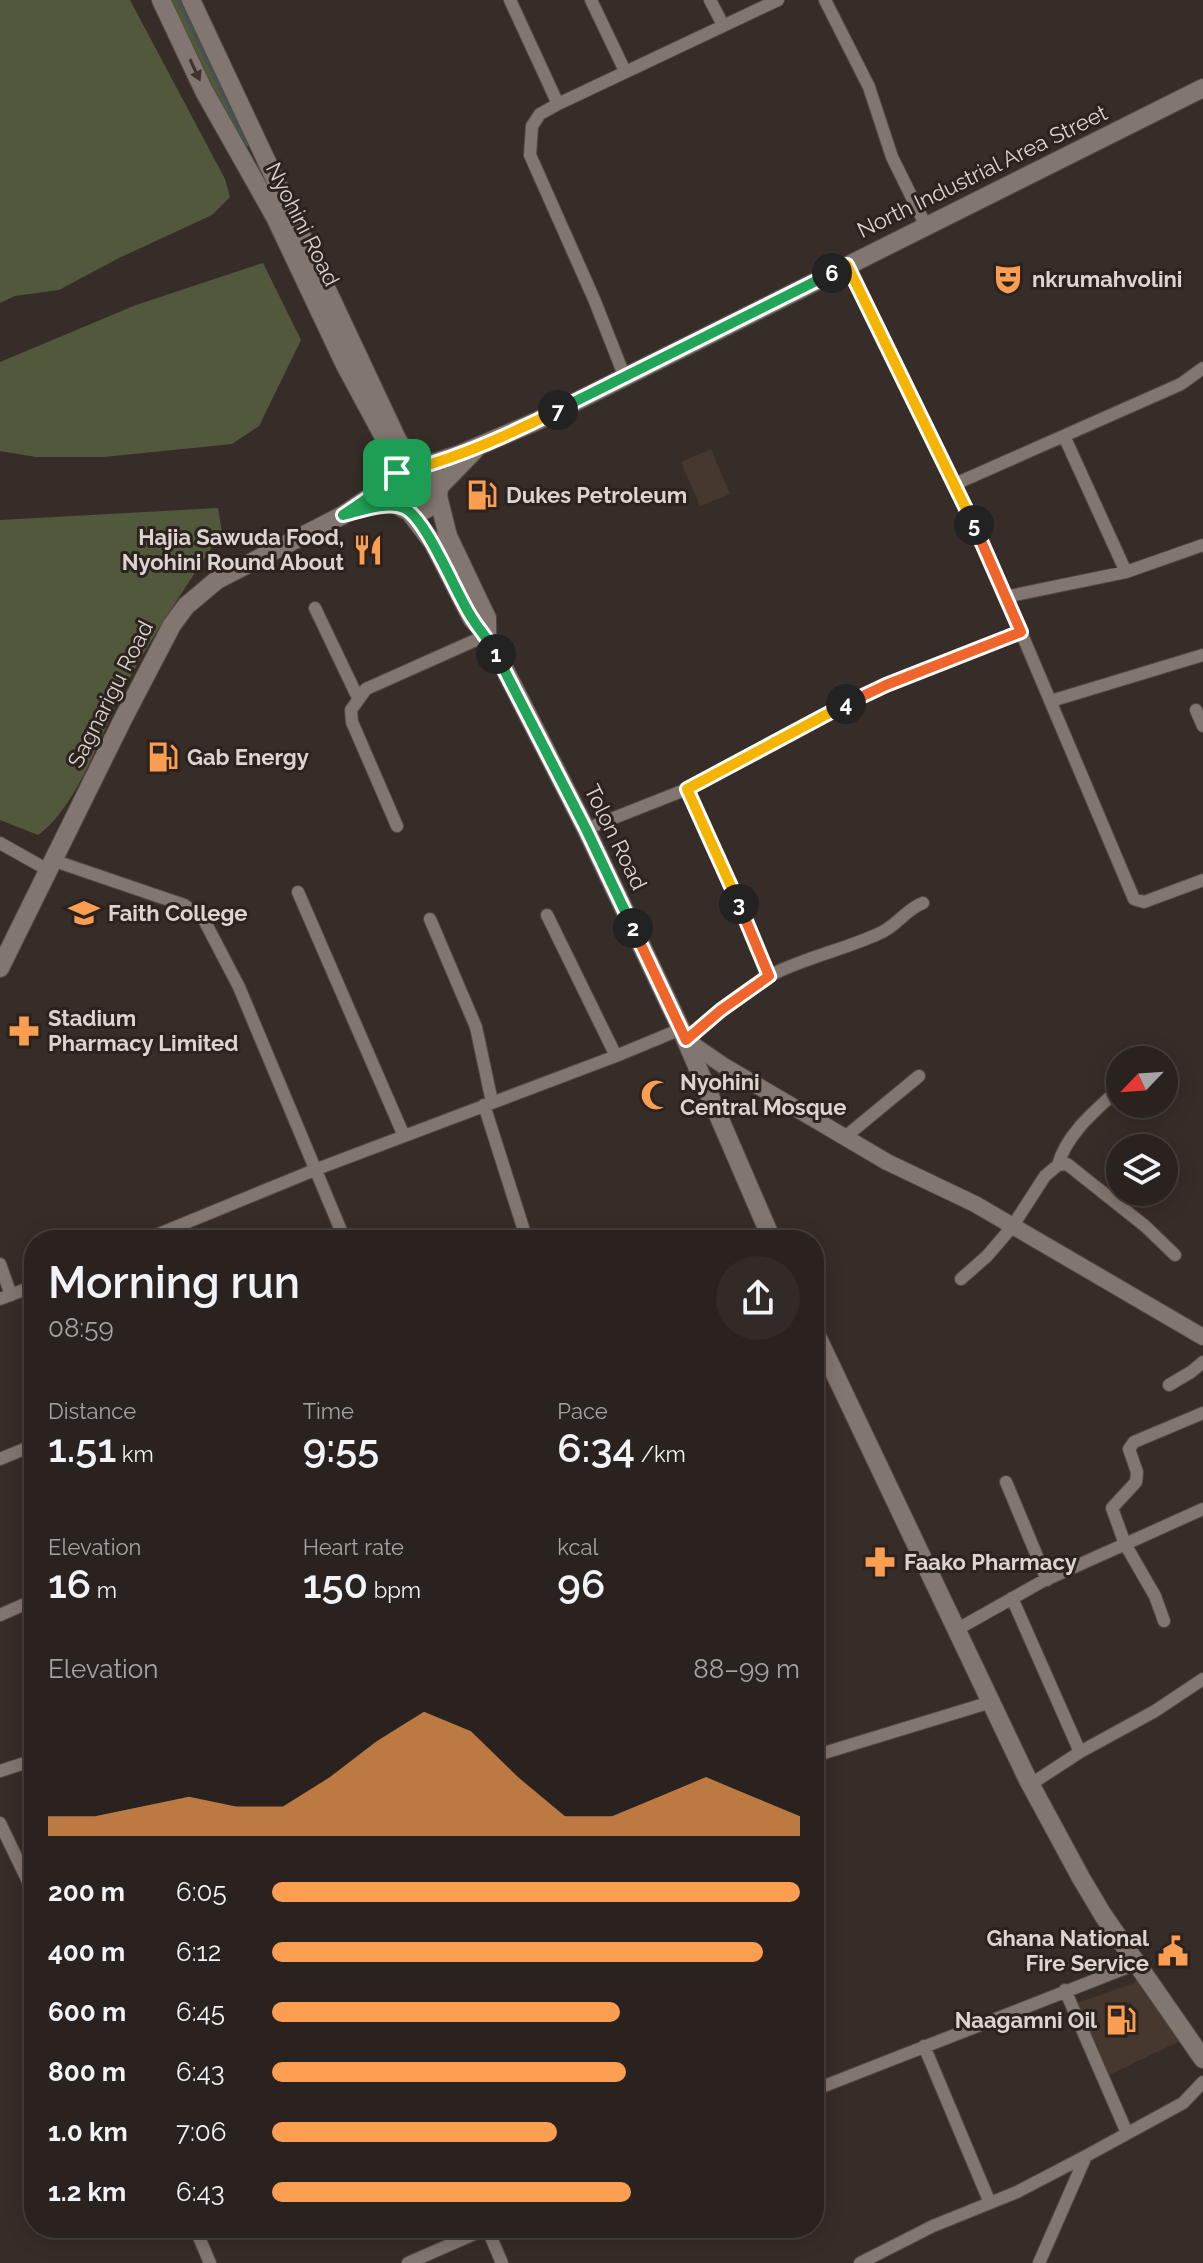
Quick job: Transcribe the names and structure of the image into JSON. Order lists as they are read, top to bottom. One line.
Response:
{"streets":{"main road":["North Industrial Area Street","Nyohini Road","Sagnarigu Road","Tolon Road"]},"crossings":[["North Industrial Area Street","Nyohini Road"],["North Industrial Area Street","Sagnarigu Road"],["Nyohini Road","Sagnarigu Road"]],"places":{"theatre":["nkrumahvolini"],"fuel station":["Dukes Petroleum","Gab Energy","Naagamni Oil"],"restaurant":["Hajia Sawuda Food, Nyohini Round About"],"school or university":["Faith College"],"pharmacy":["Stadium Pharmacy Limited","Faako Pharmacy"],"mosque":["Nyohini Central Mosque"],"public building":["Ghana National Fire Service"]},"north":"bottom left","page":{"pins":["6","7","5","1","4","3","2"],"heading":["Morning run","08:59"],"stats":[["Distance","1.51 km"],["Time","9:55"],["Pace","6:34 /km"],["Elevation","16 m"],["Heart rate","150 bpm"],["kcal","96"]],"chart":["Elevation","88–99 m"],"list":[{"name":"200 m","note":"6:05"},{"name":"400 m","note":"6:12"},{"name":"600 m","note":"6:45"},{"name":"800 m","note":"6:43"},{"name":"1.0 km","note":"7:06"},{"name":"1.2 km","note":"6:43"}]}}
